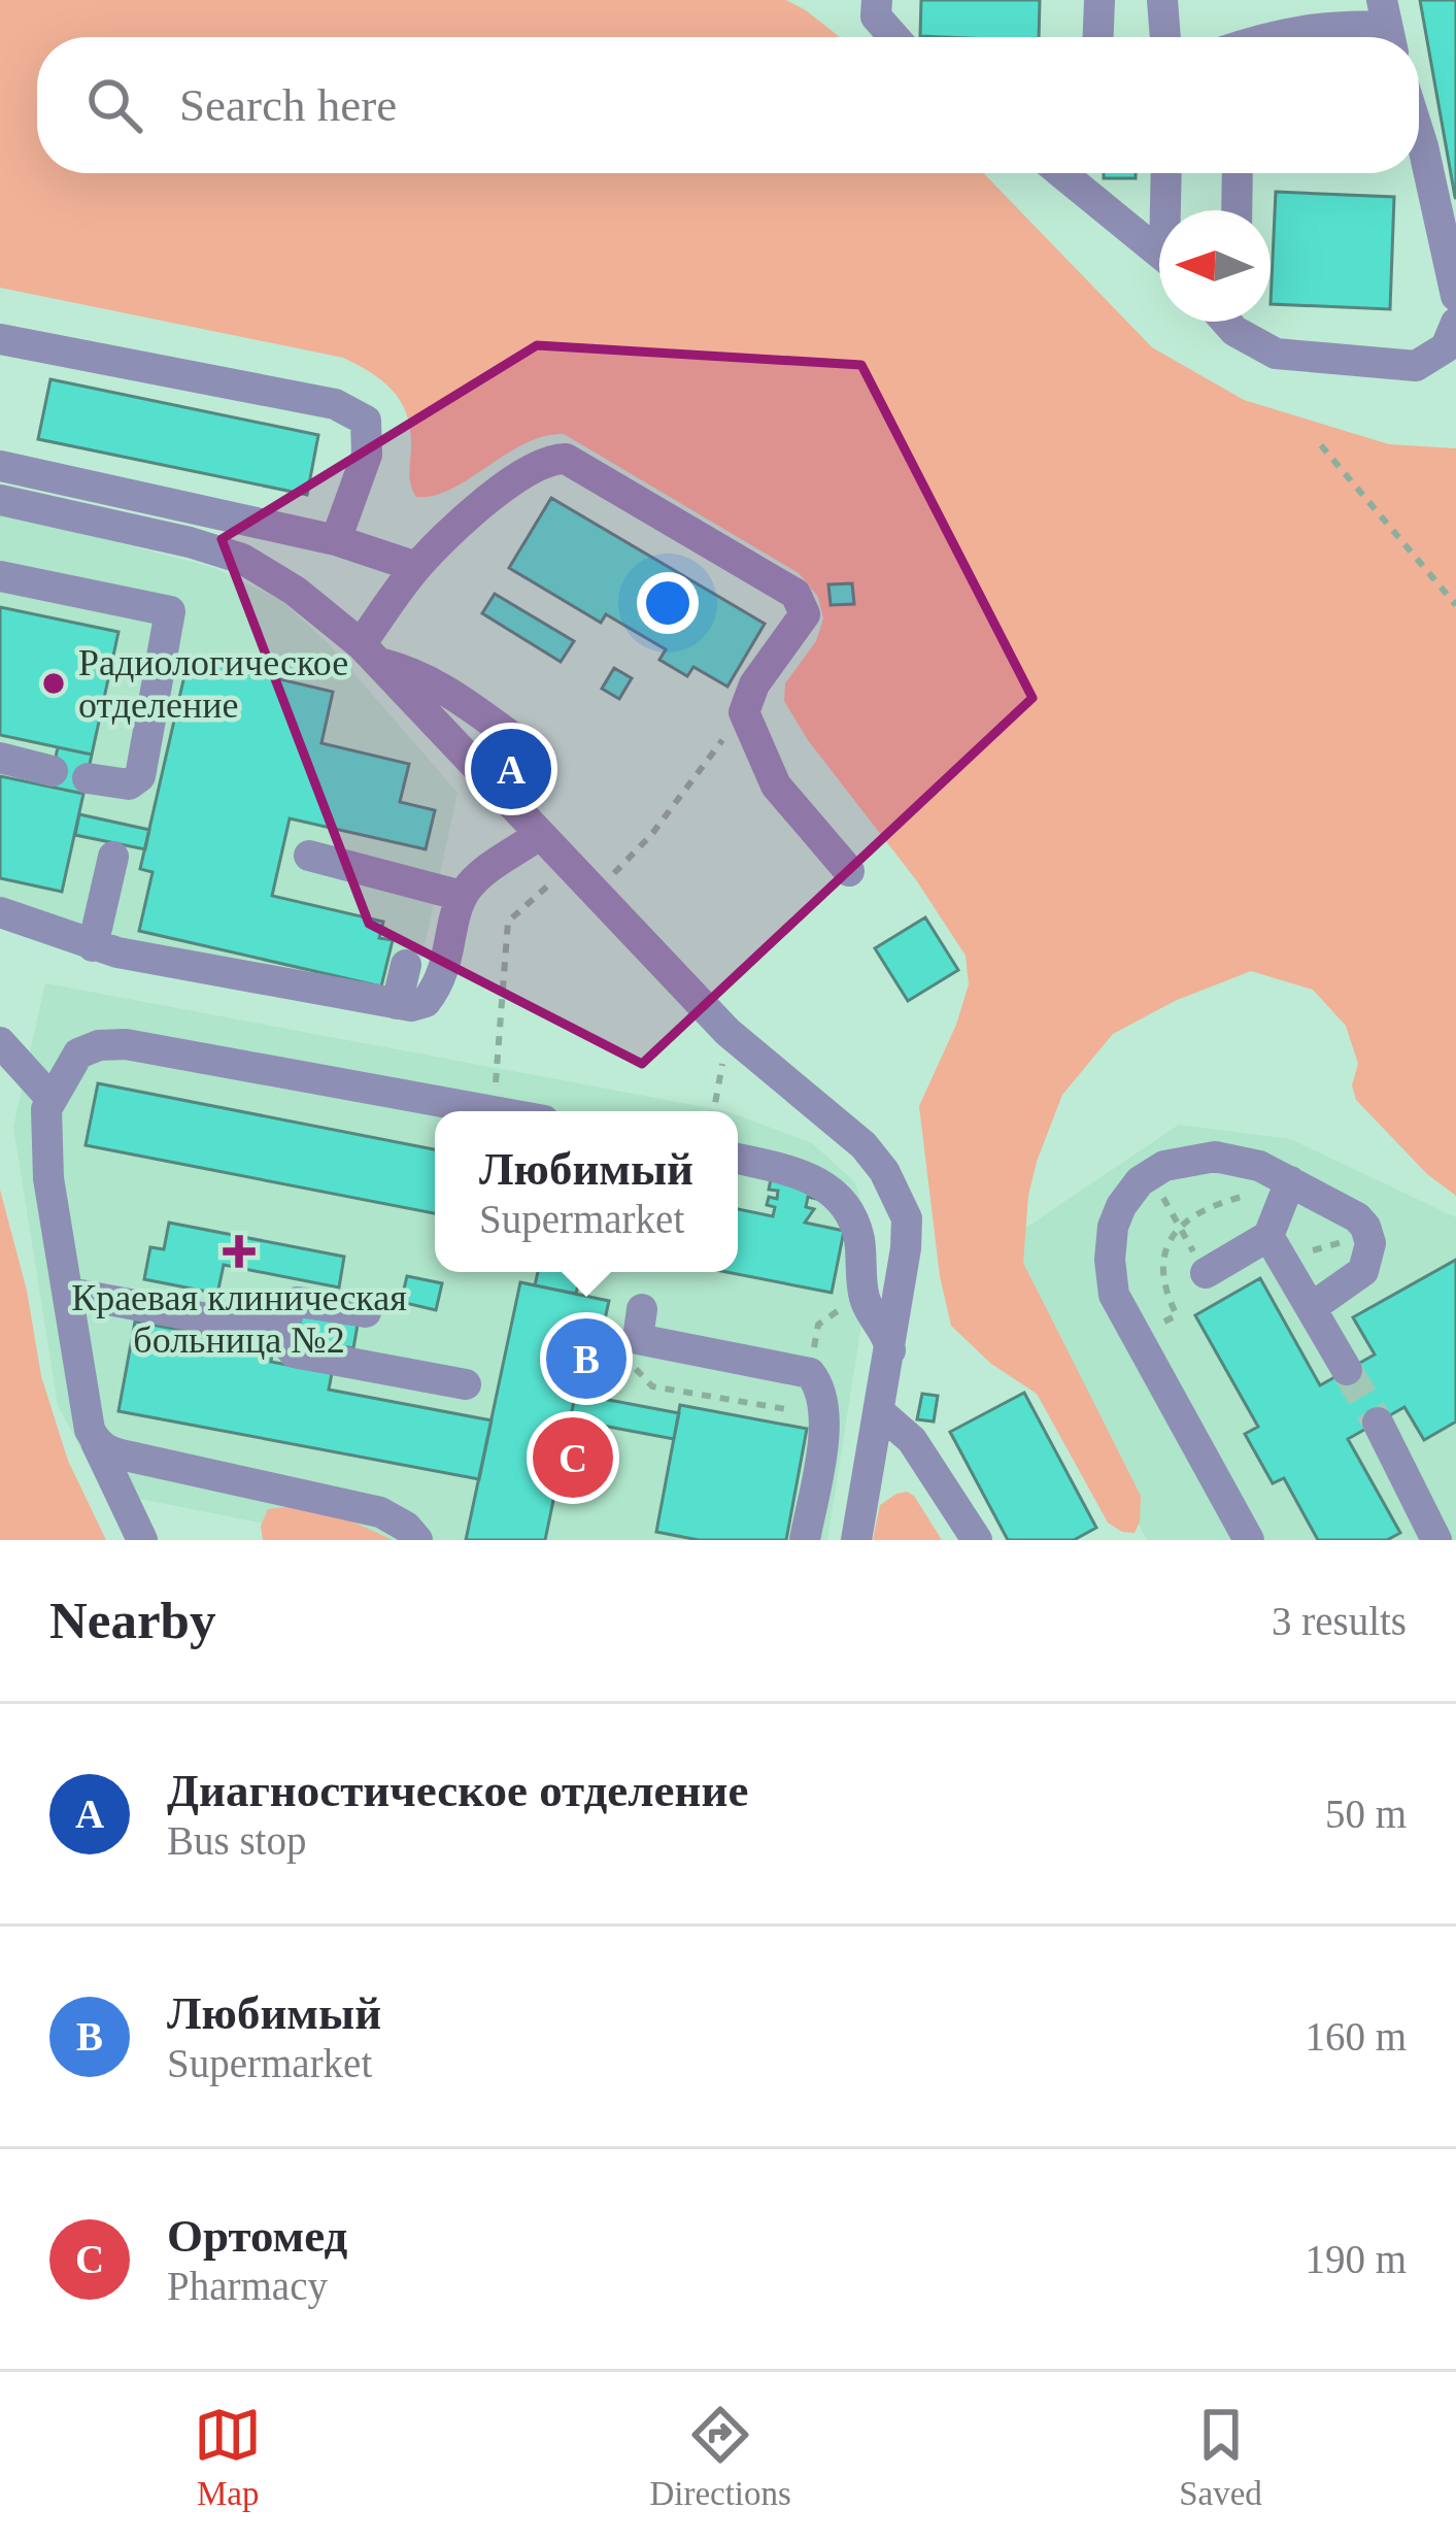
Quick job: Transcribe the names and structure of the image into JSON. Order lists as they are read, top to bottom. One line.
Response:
{"places":{"other":["Радиологическое отделение"],"health":["Краевая клиническая больница №2"]},"north":"left","page":{"search":"Search here","pins":["A","B","C"],"popup":["Любимый","Supermarket"],"heading":["Nearby","3 results"],"list":[{"mark":"A","name":"Диагностическое отделение","note":"Bus stop","value":"50 m"},{"mark":"B","name":"Любимый","note":"Supermarket","value":"160 m"},{"mark":"C","name":"Ортомед","note":"Pharmacy","value":"190 m"}],"nav":["Map","Directions","Saved"]}}
